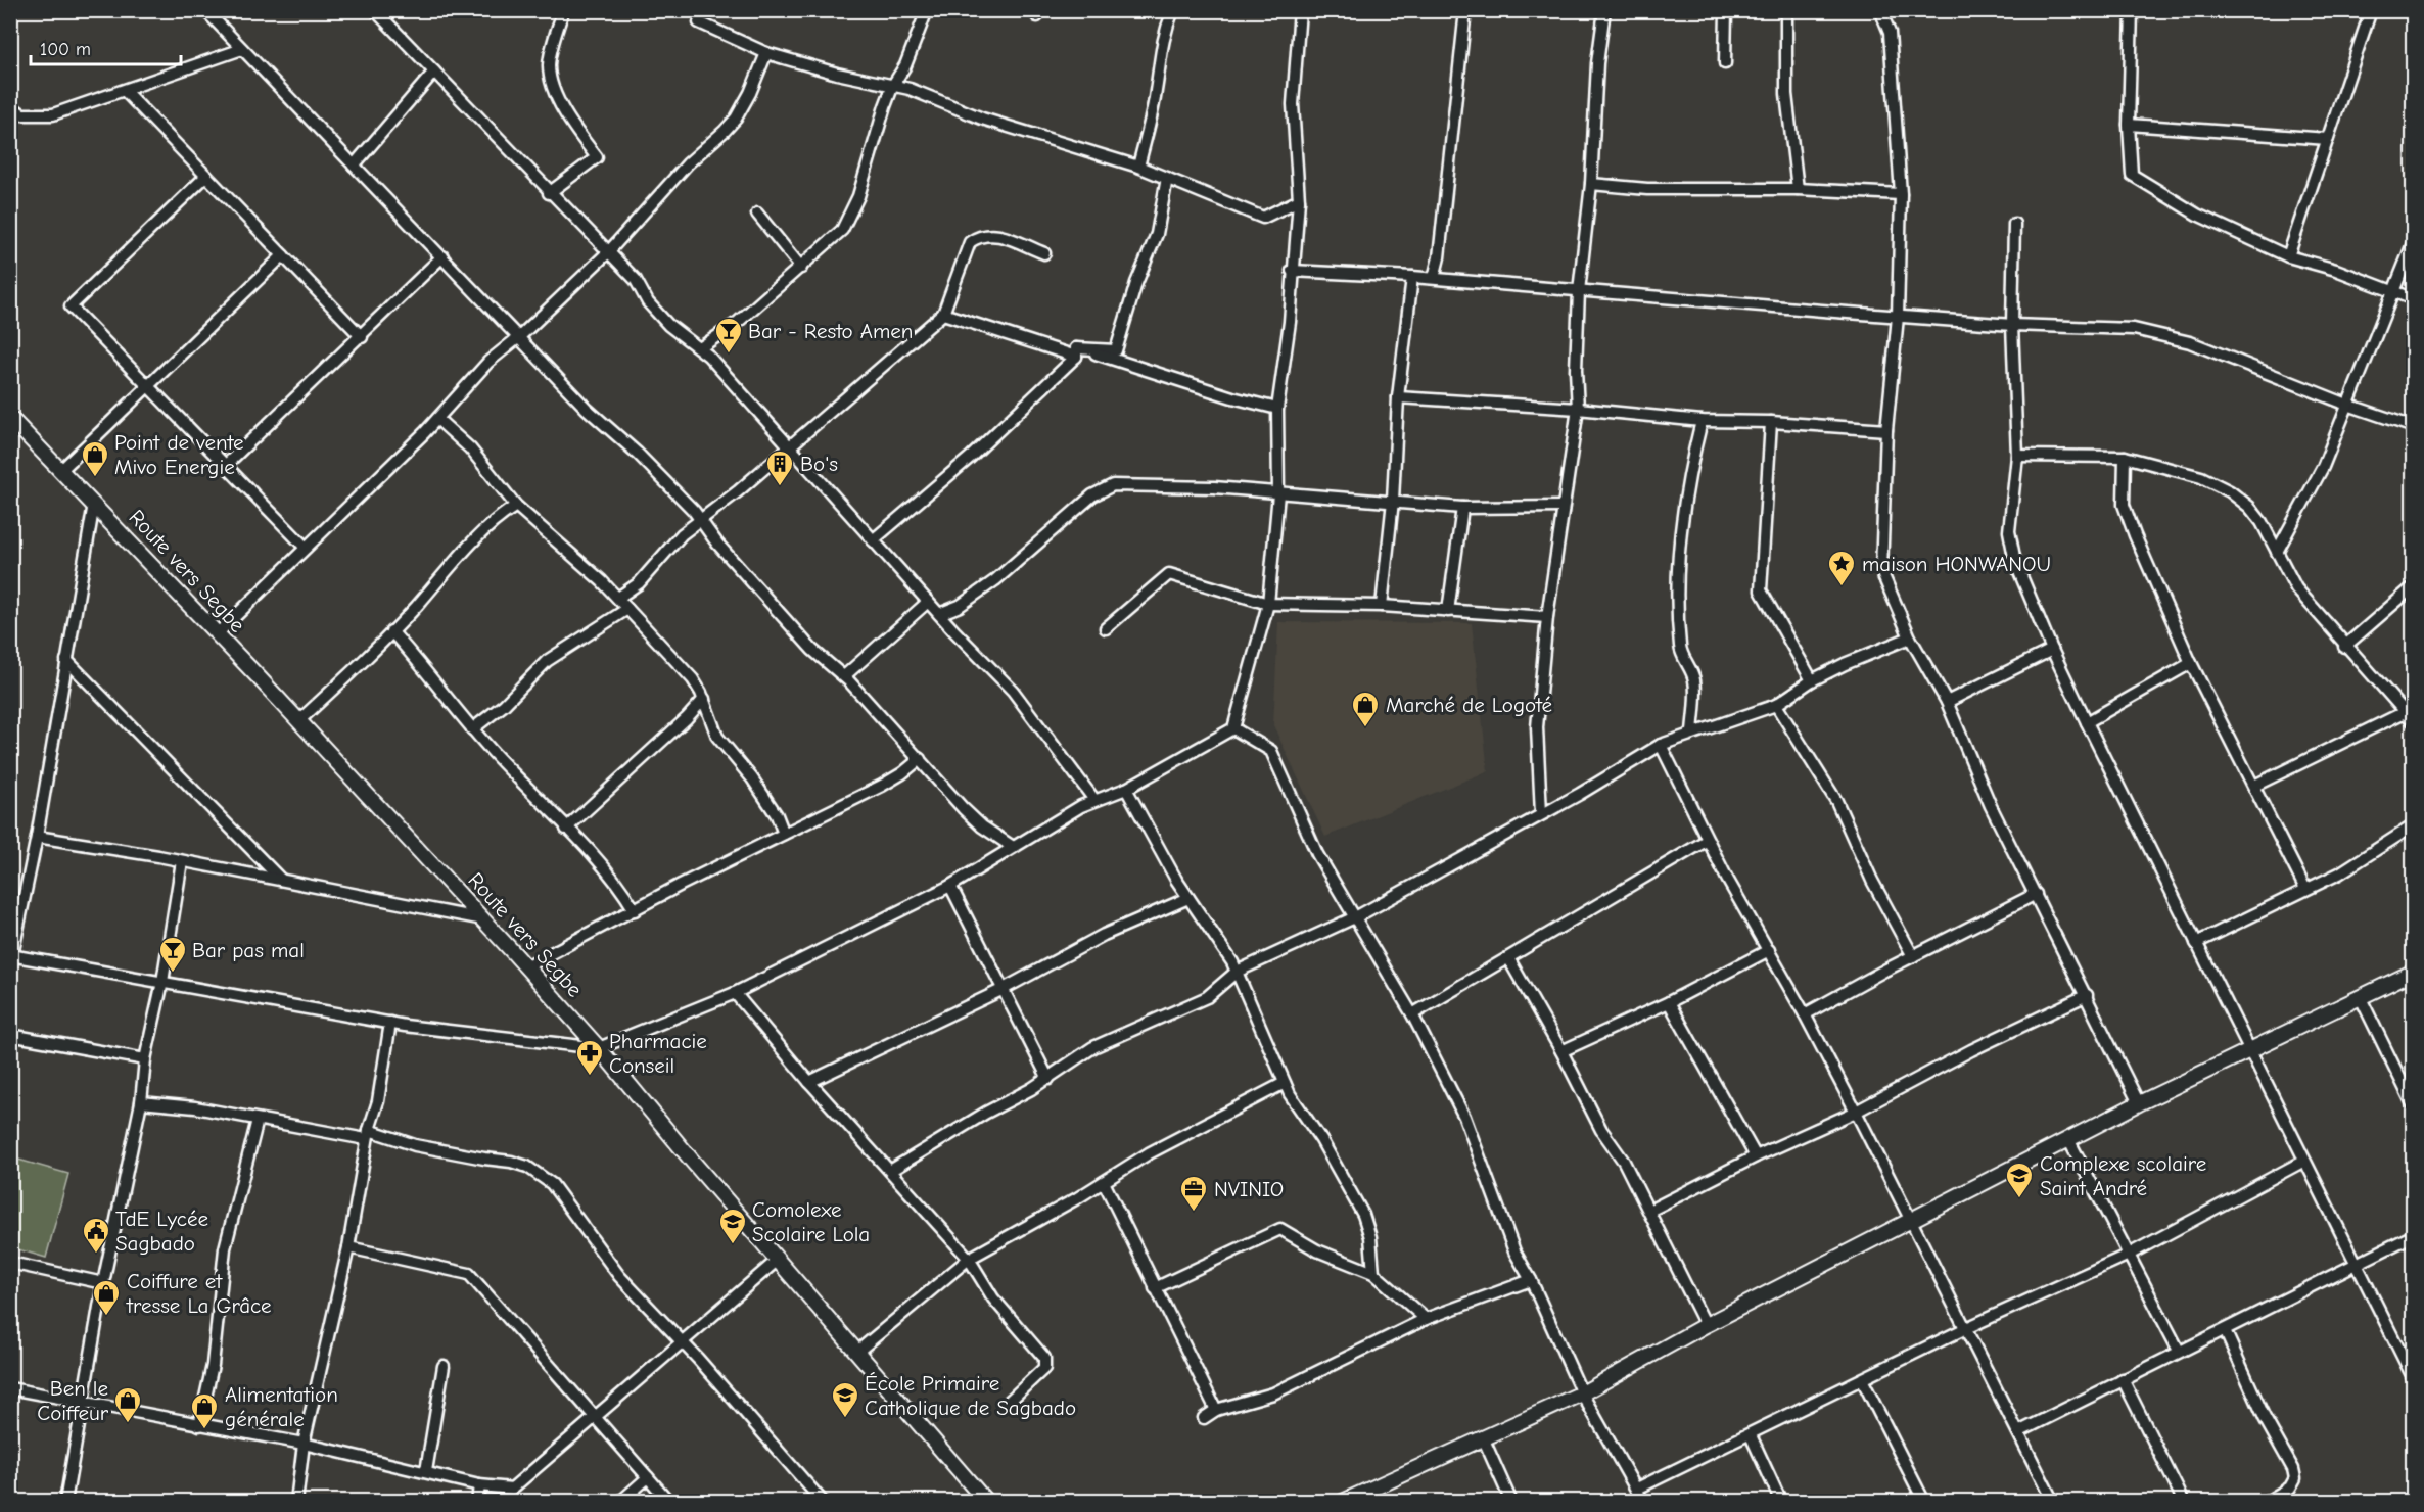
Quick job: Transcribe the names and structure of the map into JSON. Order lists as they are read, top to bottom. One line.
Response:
{"streets":{"main road":["Route vers Segbe"]},"places":{"bar":["Bar - Resto Amen","Bar pas mal"],"shop":["Point de vente Mivo Energie","Marché de Logoté","Coiffure et tresse La Grâce","Ben le Coiffeur","Alimentation générale"],"building":["Bo's"],"place":["maison HONWANOU"],"pharmacy":["Pharmacie Conseil"],"school or university":["Complexe scolaire Saint André","Comolexe Scolaire Lola","École Primaire Catholique de Sagbado"],"office":["NVINIO"],"public building":["TdE Lycée Sagbado"]},"scale_bar":"100 m"}
